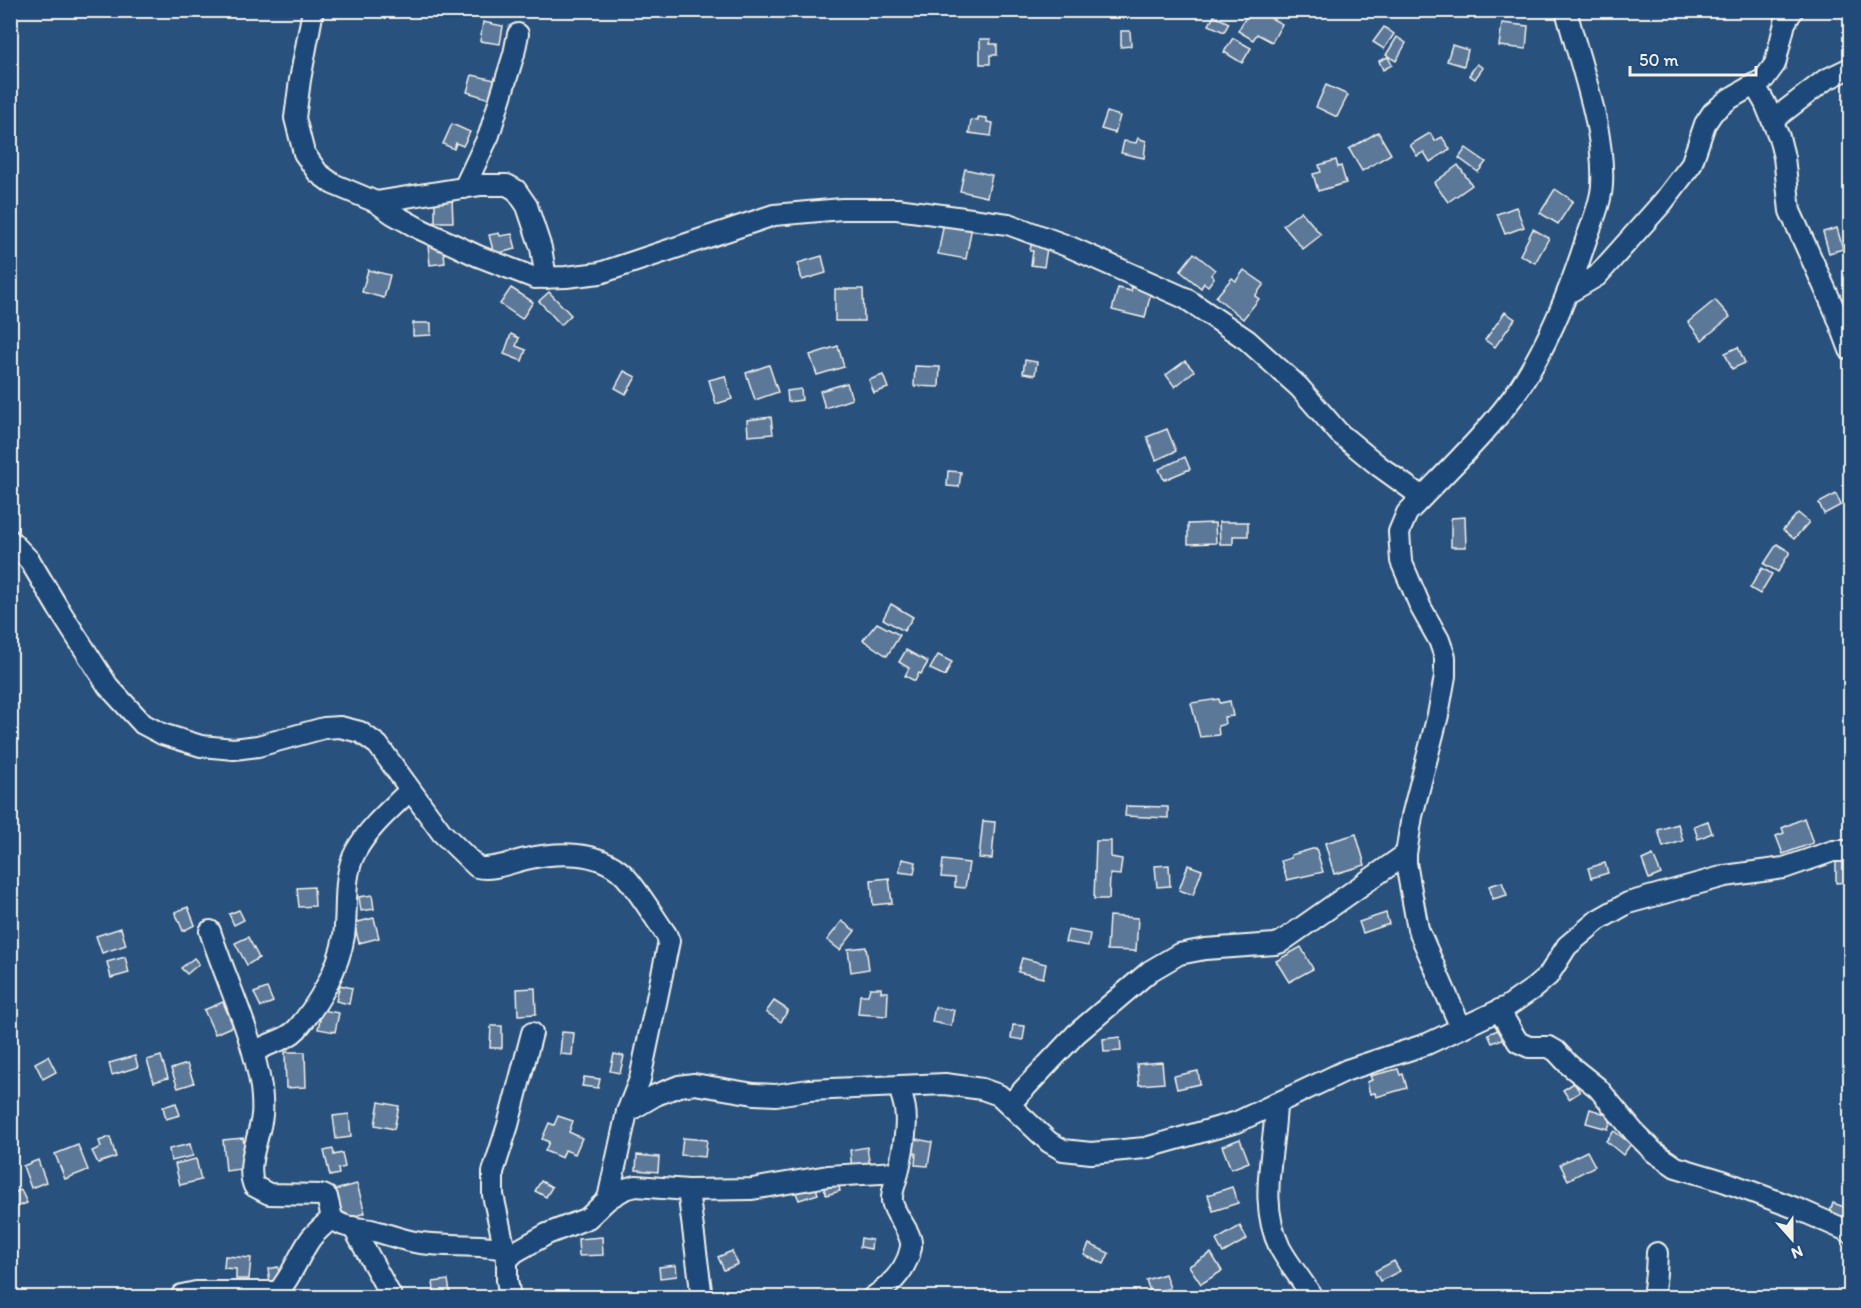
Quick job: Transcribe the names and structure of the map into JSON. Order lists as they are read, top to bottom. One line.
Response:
{"scale_bar":"50 m","north":"bottom"}
